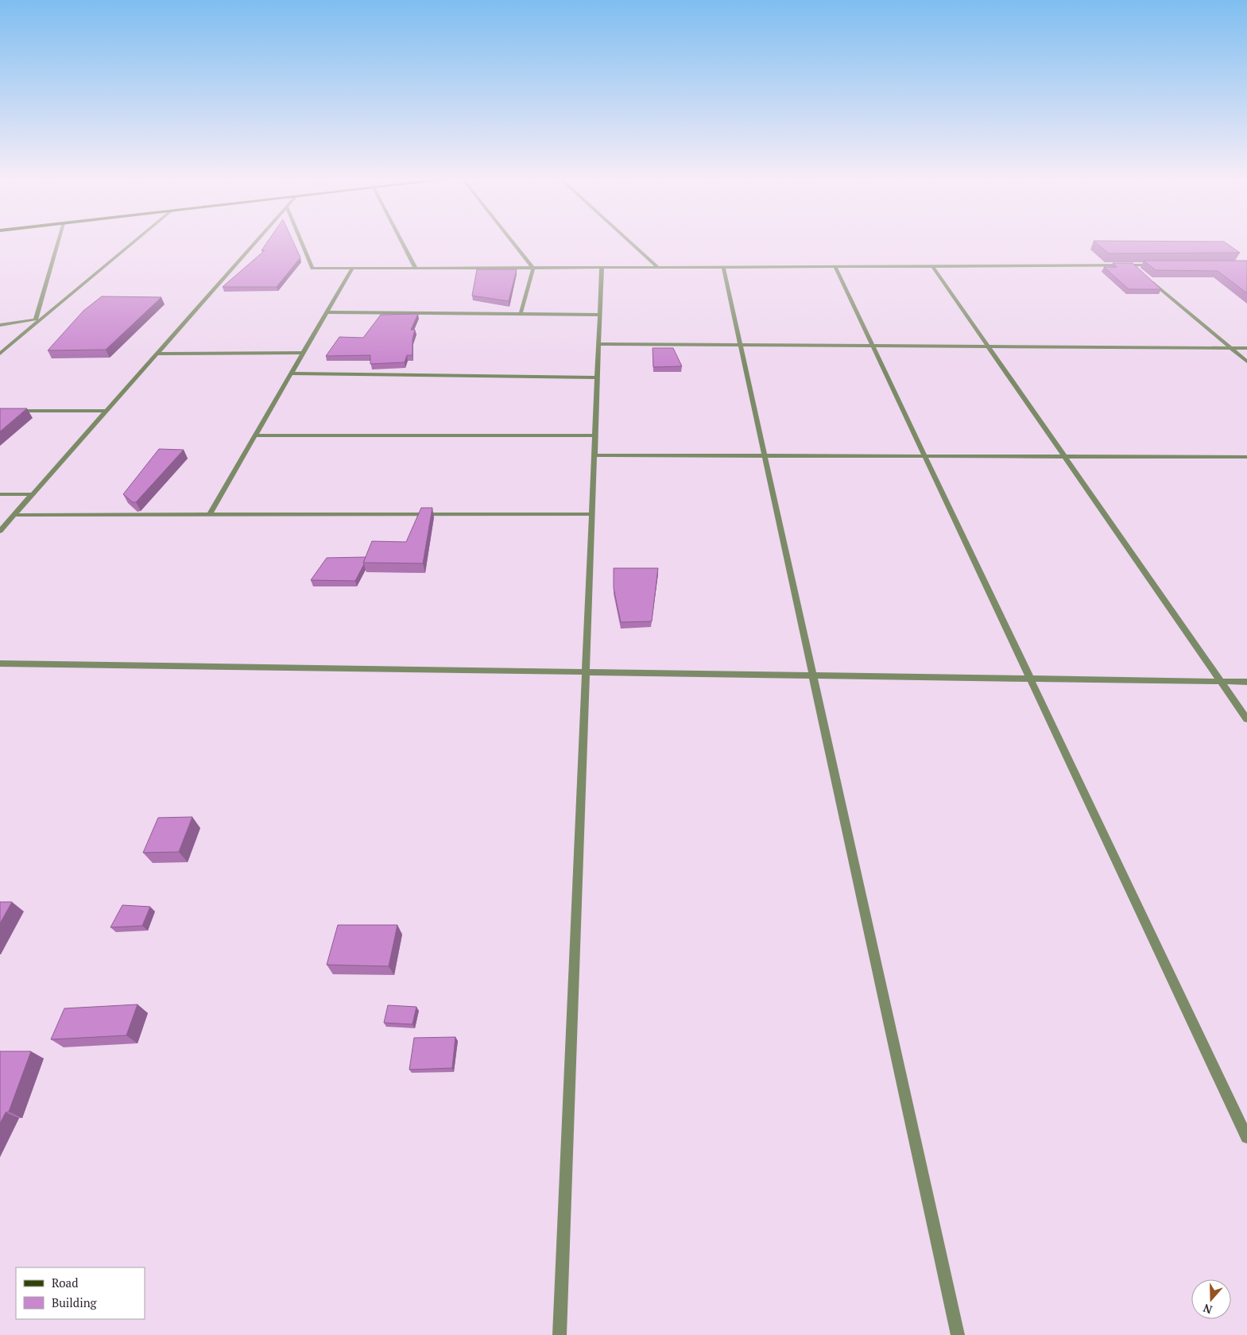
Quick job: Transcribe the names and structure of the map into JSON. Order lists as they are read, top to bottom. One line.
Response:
{"legend":["Road","Building"],"north":"bottom"}
